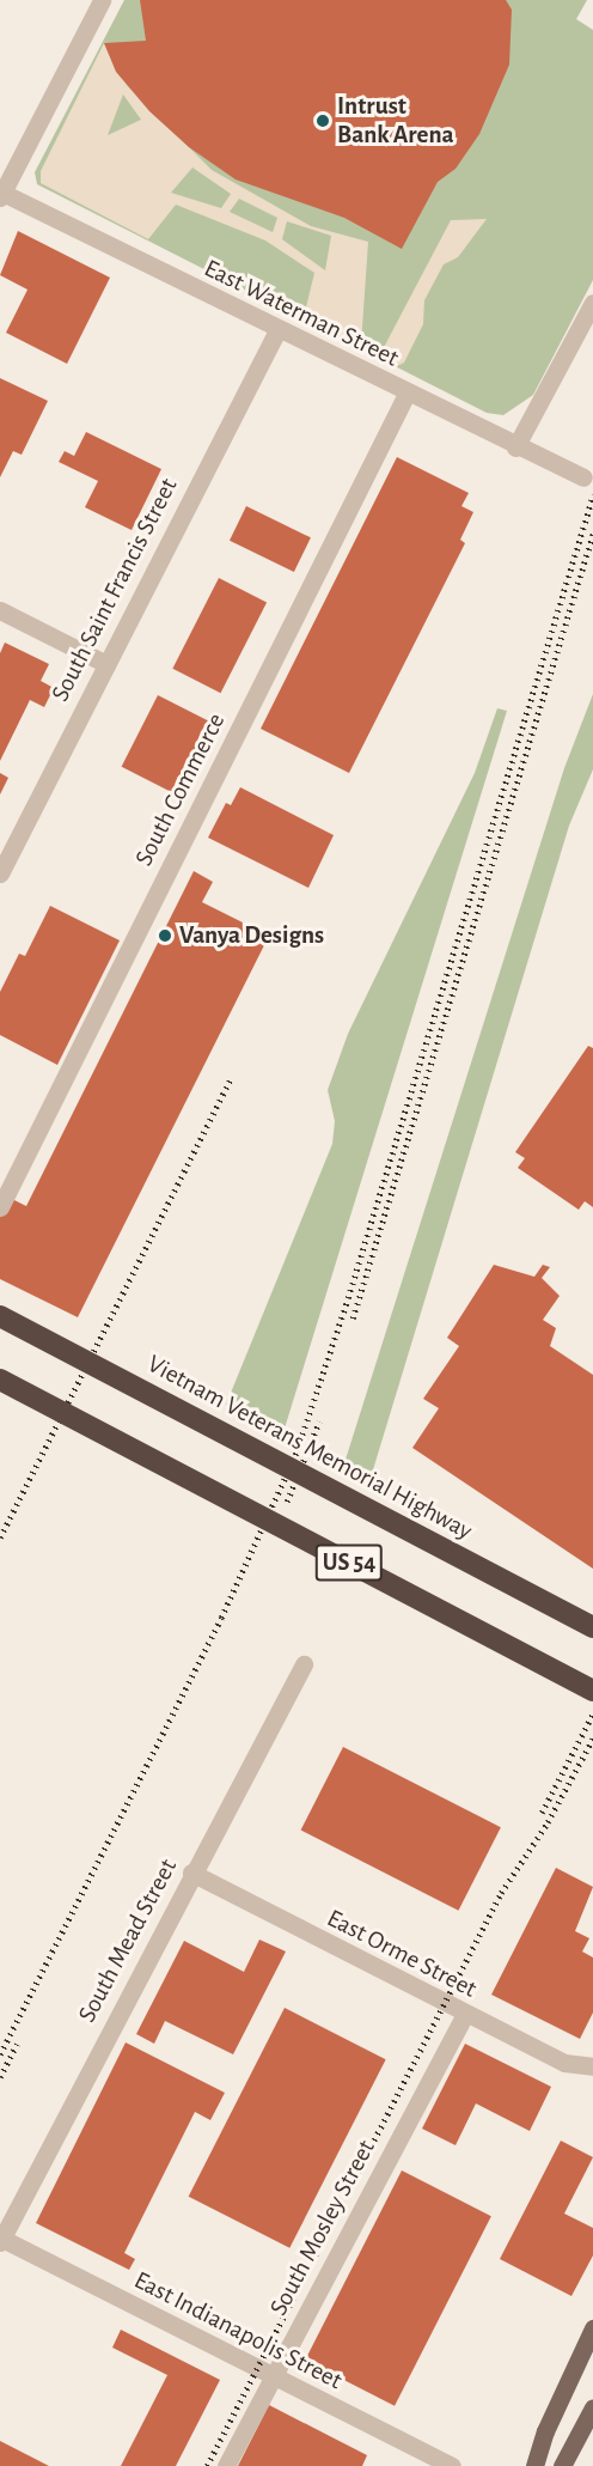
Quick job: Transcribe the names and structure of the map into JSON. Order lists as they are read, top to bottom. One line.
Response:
{"streets":{"highway":["Vietnam Veterans Memorial Highway","US 54"],"street":["East Waterman Street","South Saint Francis Street","South Commerce","South Mead Street","East Orme Street","South Mosley Street","East Indianapolis Street"]},"crossings":[["East Waterman Street","South Saint Francis Street"],["East Waterman Street","South Commerce"],["South Mead Street","East Orme Street"],["South Mead Street","East Indianapolis Street"],["East Orme Street","South Mosley Street"],["South Mosley Street","East Indianapolis Street"]],"places":["Intrust Bank Arena","Vanya Designs"]}
